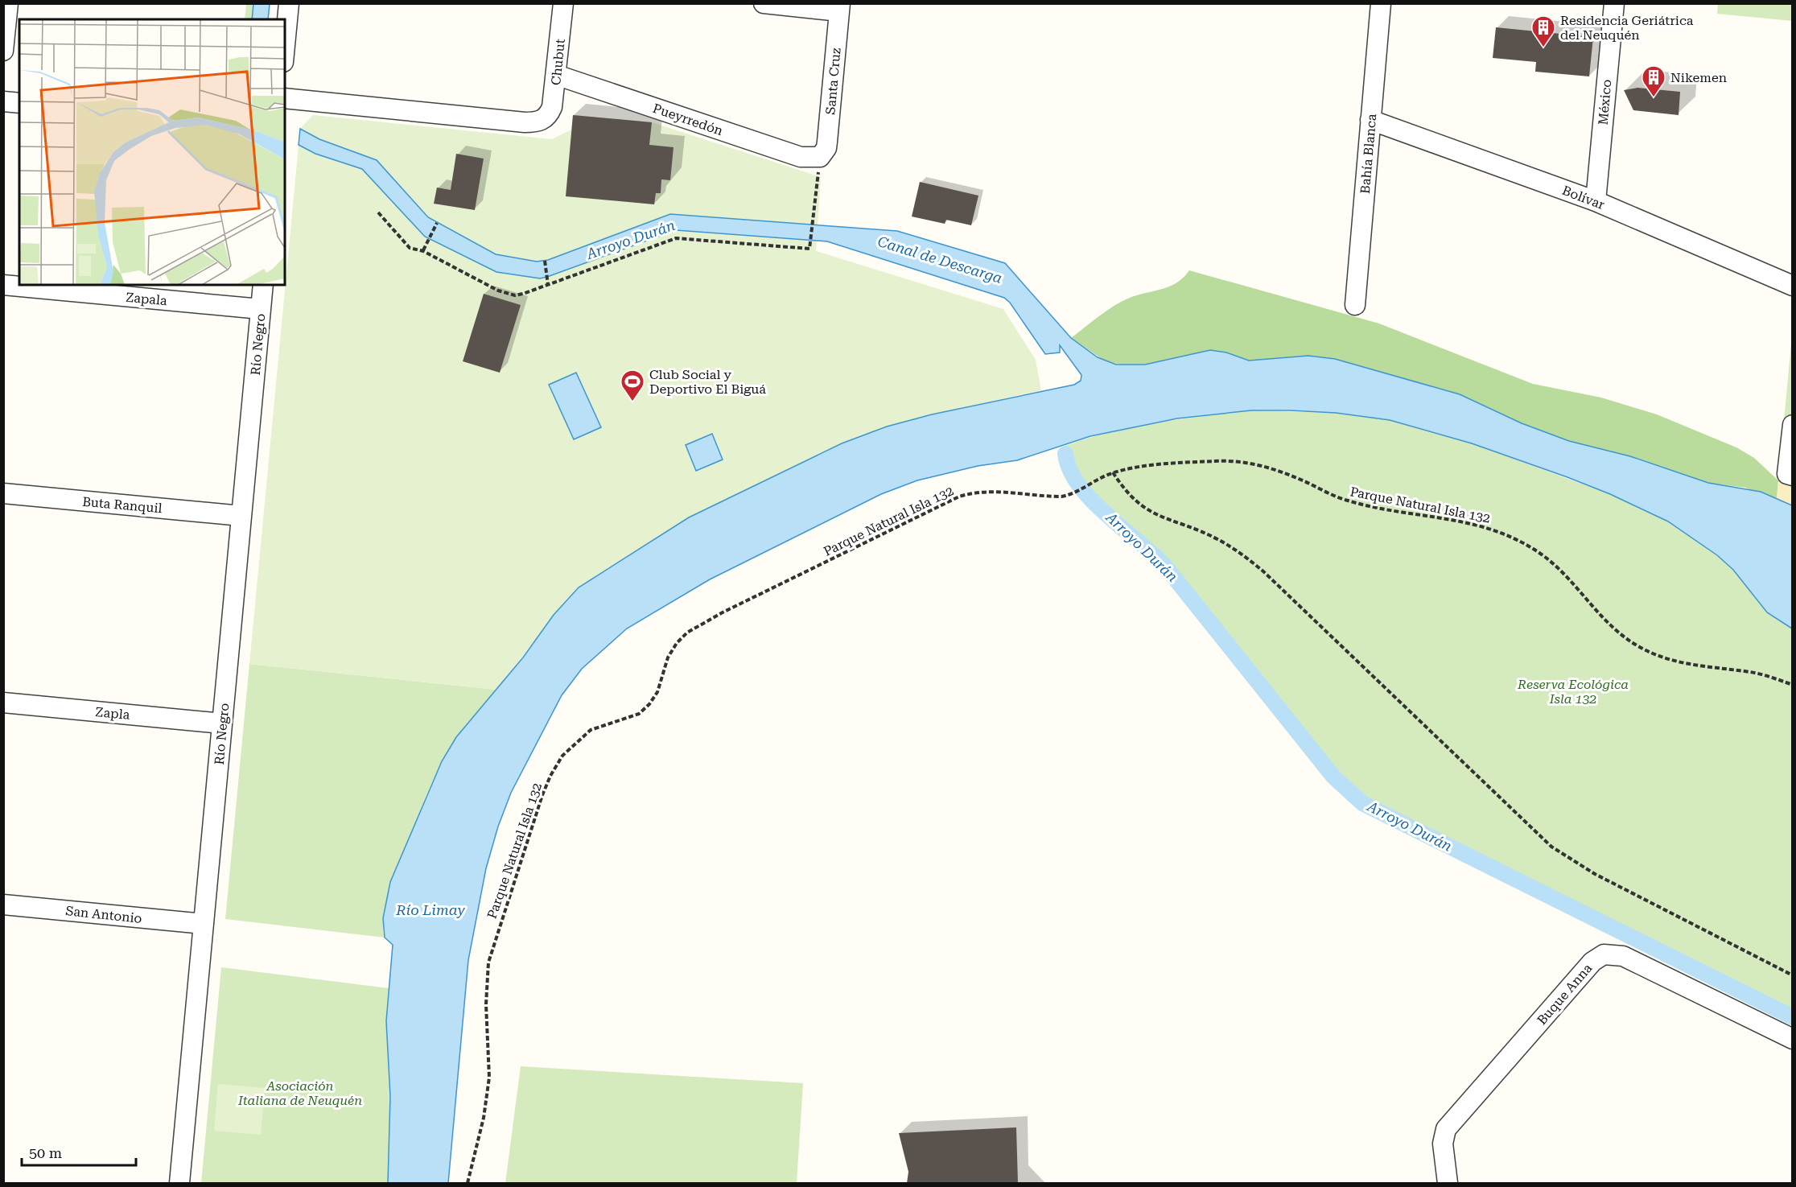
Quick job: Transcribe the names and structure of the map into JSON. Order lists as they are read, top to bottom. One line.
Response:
{"streets":{"street":["Chubut","Santa Cruz","México","Pueyrredón","Bahía Blanca","Bolívar","Zapala","Río Negro","Buta Ranquil","Zapla","San Antonio","Buque Anna"],"path":["Parque Natural Isla 132"]},"crossings":[["Chubut","Pueyrredón"],["Santa Cruz","Pueyrredón"],["México","Bolívar"],["Bahía Blanca","Bolívar"],["Zapala","Río Negro"],["Río Negro","Buta Ranquil"],["Río Negro","Zapla"],["Río Negro","San Antonio"]],"water":["Arroyo Durán","Canal de Descarga","Río Limay"],"parks":["Reserva Ecológica Isla 132","Asociación Italiana de Neuquén"],"places":{"building":["Residencia Geriátrica del Neuquén","Nikemen"],"sports":["Club Social y Deportivo El Biguá"]},"scale_bar":"50 m"}
